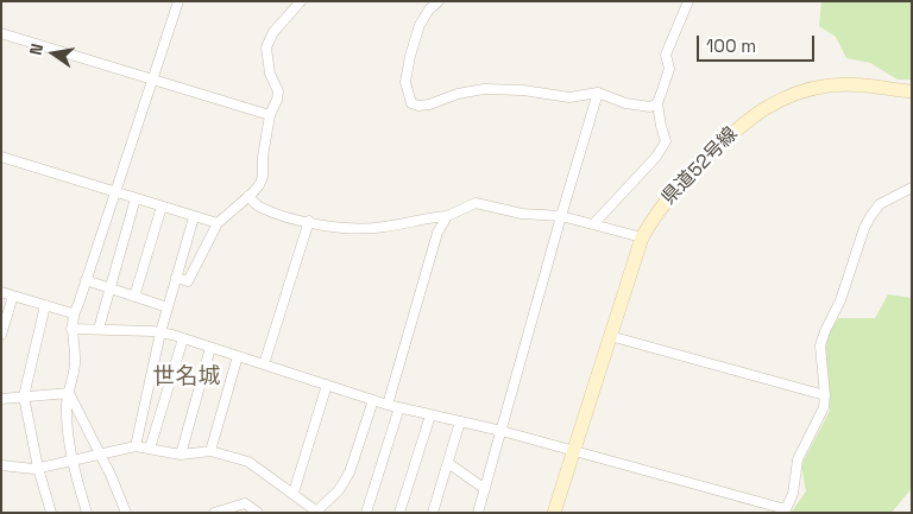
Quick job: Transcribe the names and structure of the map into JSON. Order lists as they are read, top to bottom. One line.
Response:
{"streets":{"main road":["県道52号線"]},"districts":["世名城"],"scale_bar":"100 m","north":"left"}
